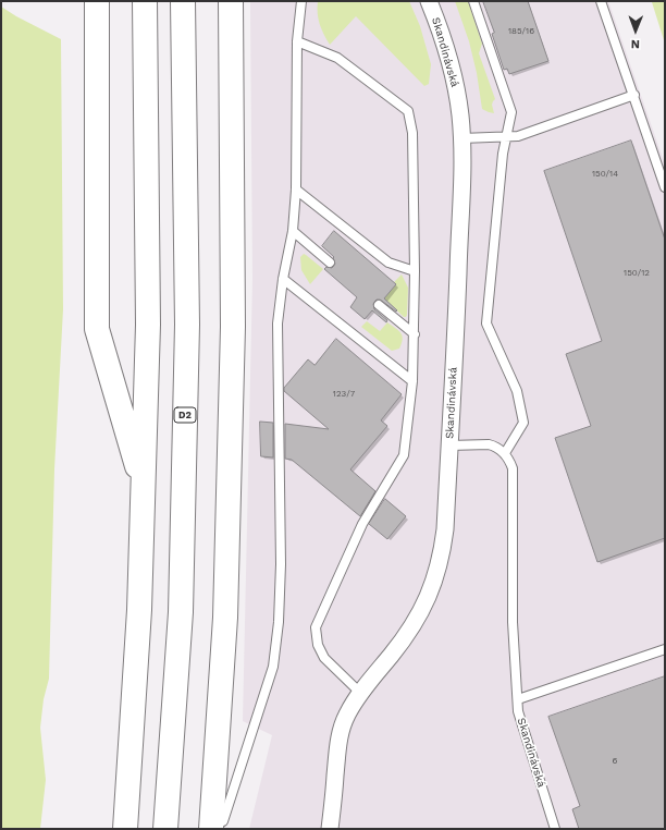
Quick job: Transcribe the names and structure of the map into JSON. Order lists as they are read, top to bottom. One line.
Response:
{"streets":{"highway":["D2"],"street":["Skandinávská"]},"house_numbers":["185/16","150/14","150/12","123/7","6"],"north":"bottom"}
